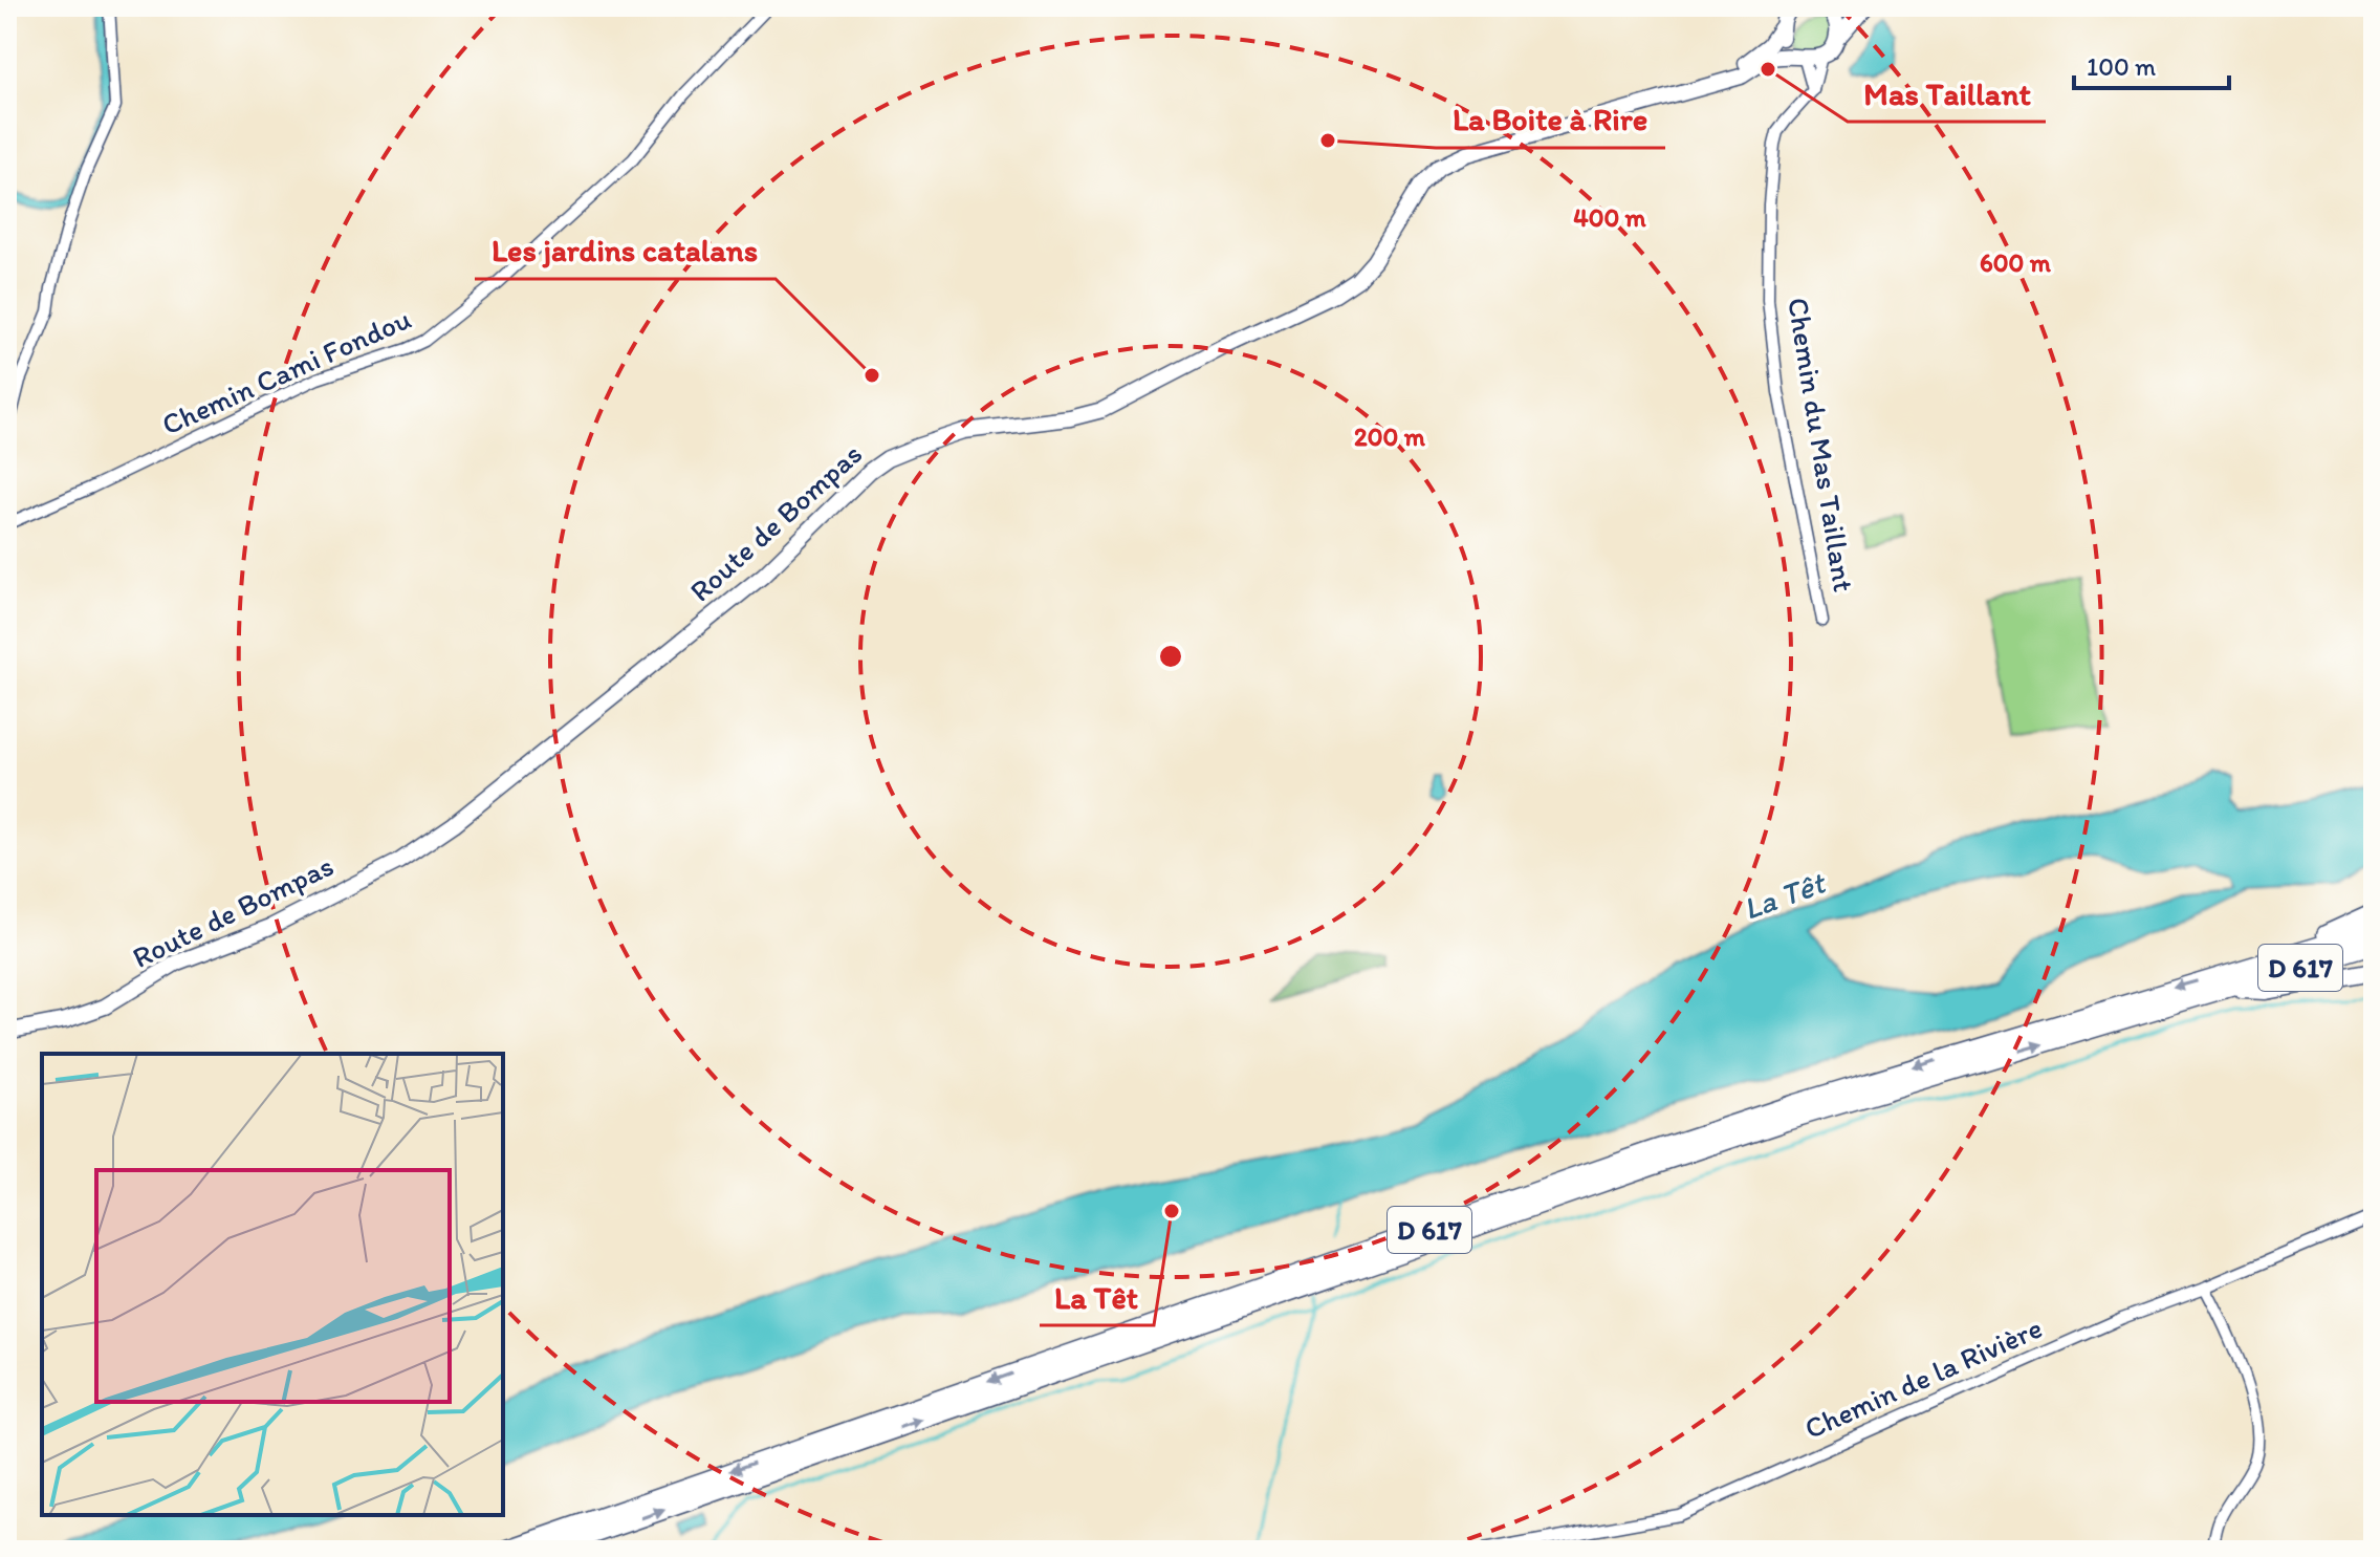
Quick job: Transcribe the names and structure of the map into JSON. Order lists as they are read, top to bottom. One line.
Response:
{"streets":{"highway":["D 617"],"main road":["Route de Bompas"],"street":["Chemin Cami Fondou","Chemin du Mas Taillant","Chemin de la Rivière"]},"water":["La Têt"],"places":["Mas Taillant","La Boite à Rire","Les jardins catalans","La Têt"],"scale_bar":"100 m","rings":["400 m","600 m","200 m"]}
